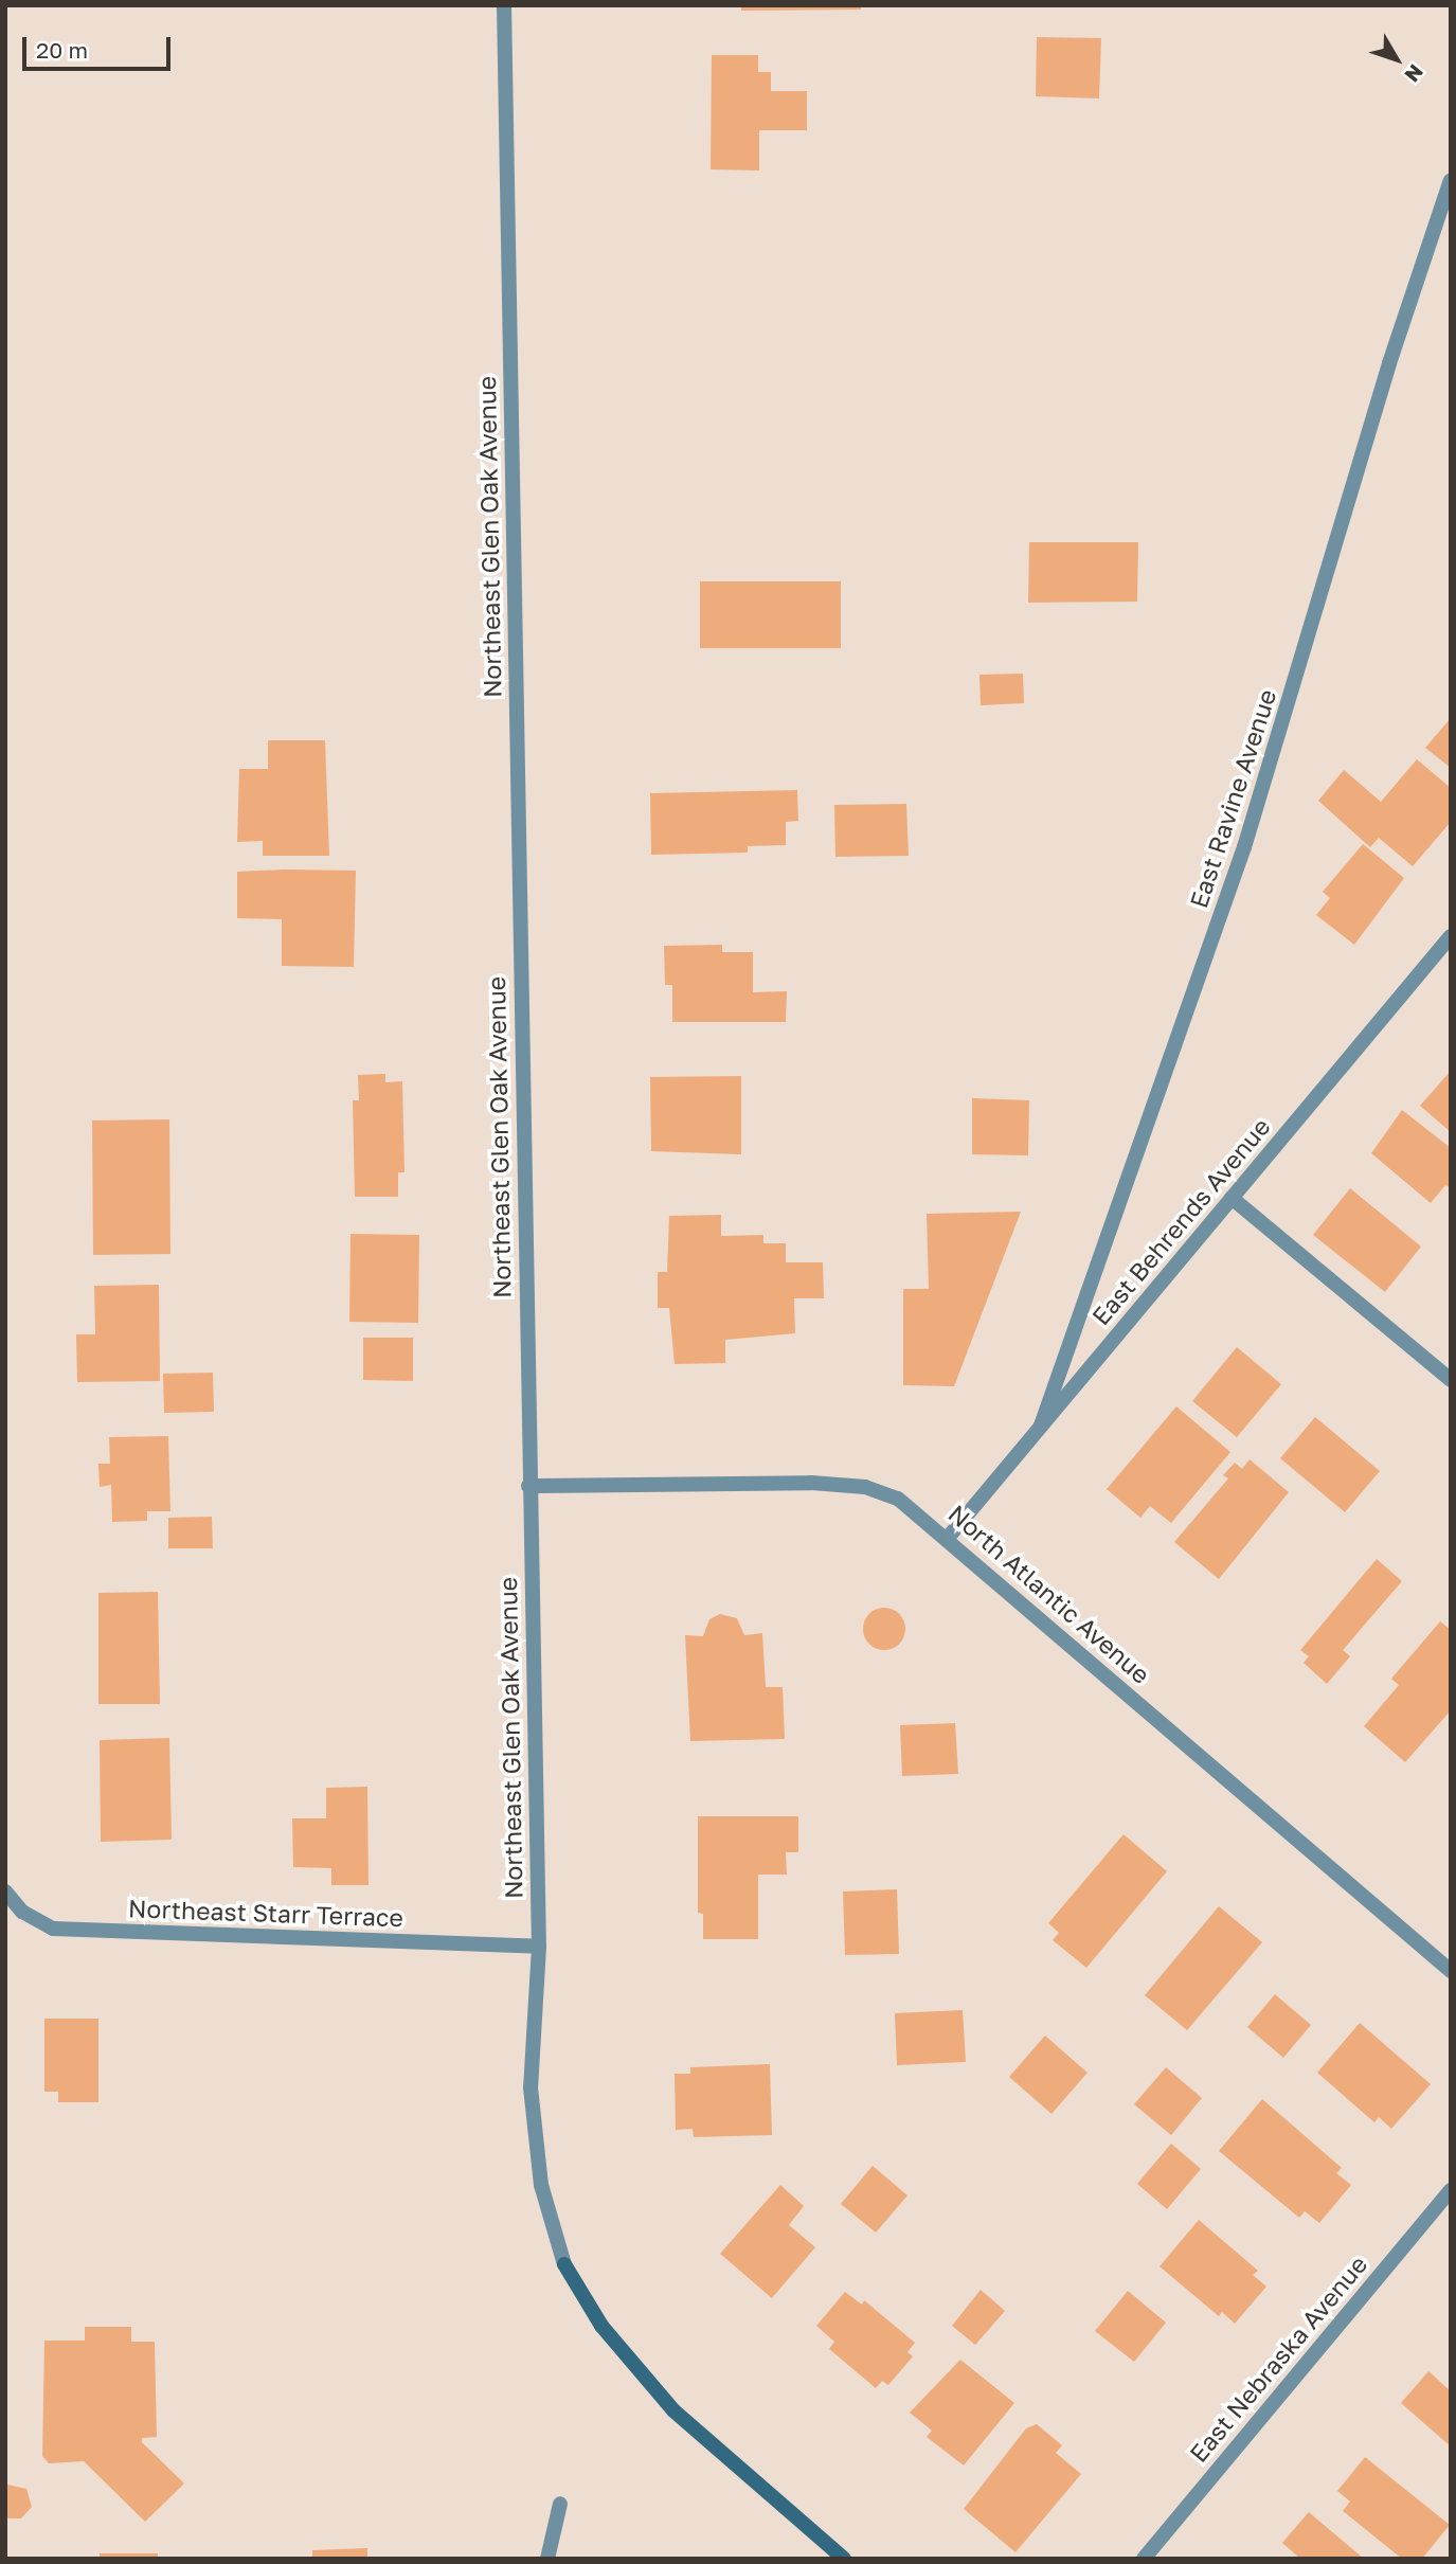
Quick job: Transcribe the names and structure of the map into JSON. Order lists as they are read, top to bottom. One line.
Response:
{"streets":{"street":["Northeast Glen Oak Avenue","East Ravine Avenue","East Behrends Avenue","North Atlantic Avenue","Northeast Starr Terrace","East Nebraska Avenue"]},"crossings":[["Northeast Glen Oak Avenue","North Atlantic Avenue"],["Northeast Glen Oak Avenue","Northeast Starr Terrace"],["East Ravine Avenue","East Behrends Avenue"],["East Behrends Avenue","North Atlantic Avenue"]],"scale_bar":"20 m","north":"bottom right"}
